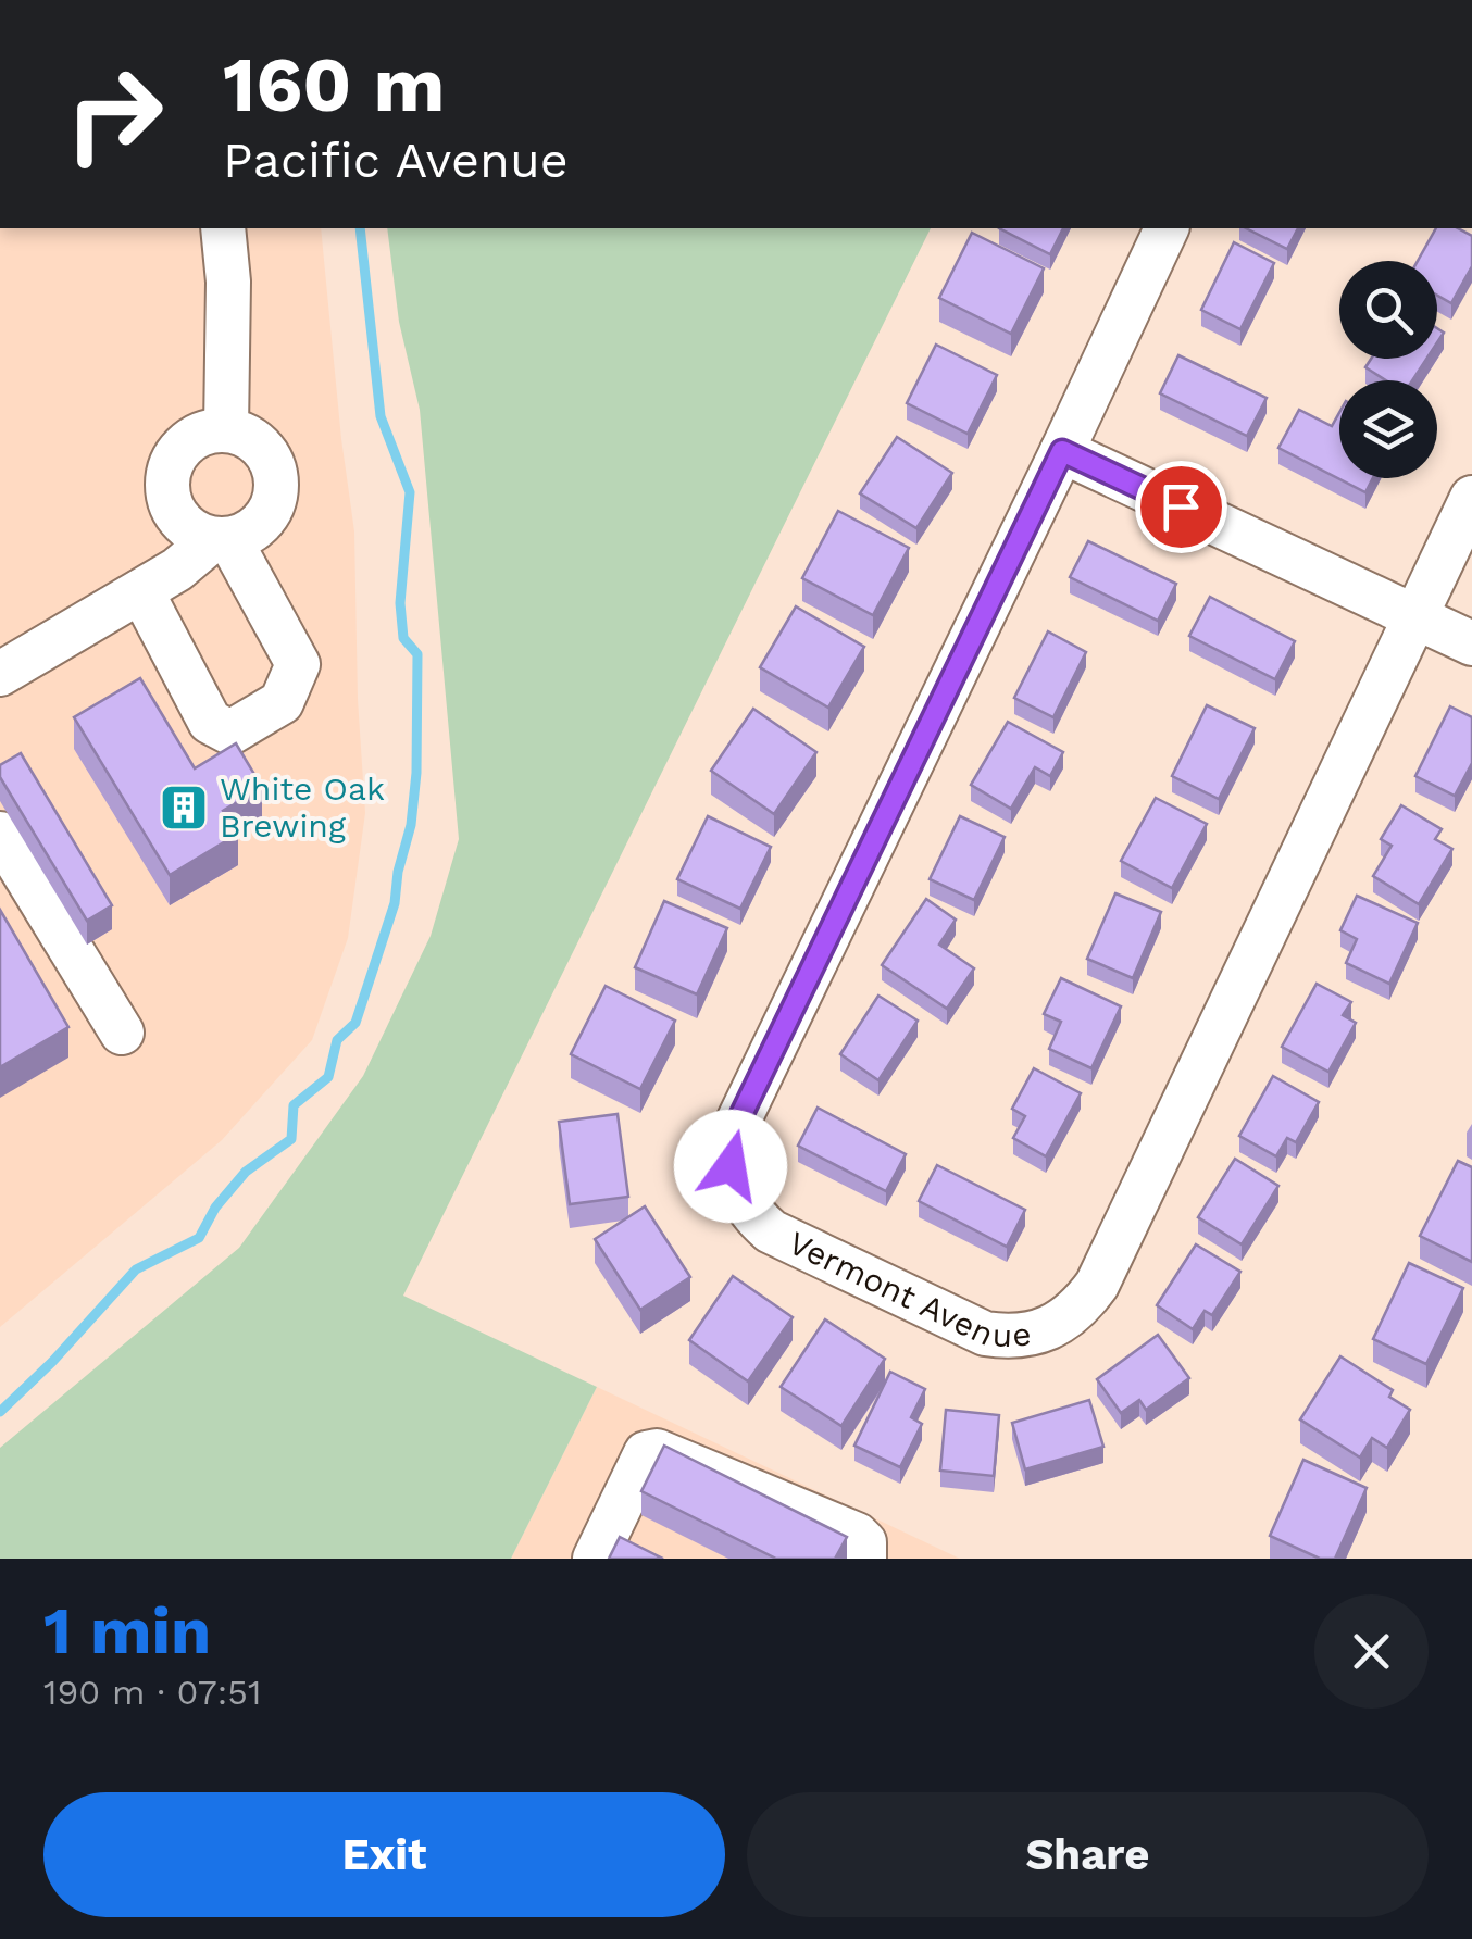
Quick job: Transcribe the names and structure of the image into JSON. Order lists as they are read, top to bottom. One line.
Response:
{"streets":{"street":["Vermont Avenue"]},"places":{"building":["White Oak Brewing"]},"page":{"turn":["160 m","Pacific Avenue"],"heading":["1 min","190 m · 07:51"],"buttons":["Exit","Share"]}}
